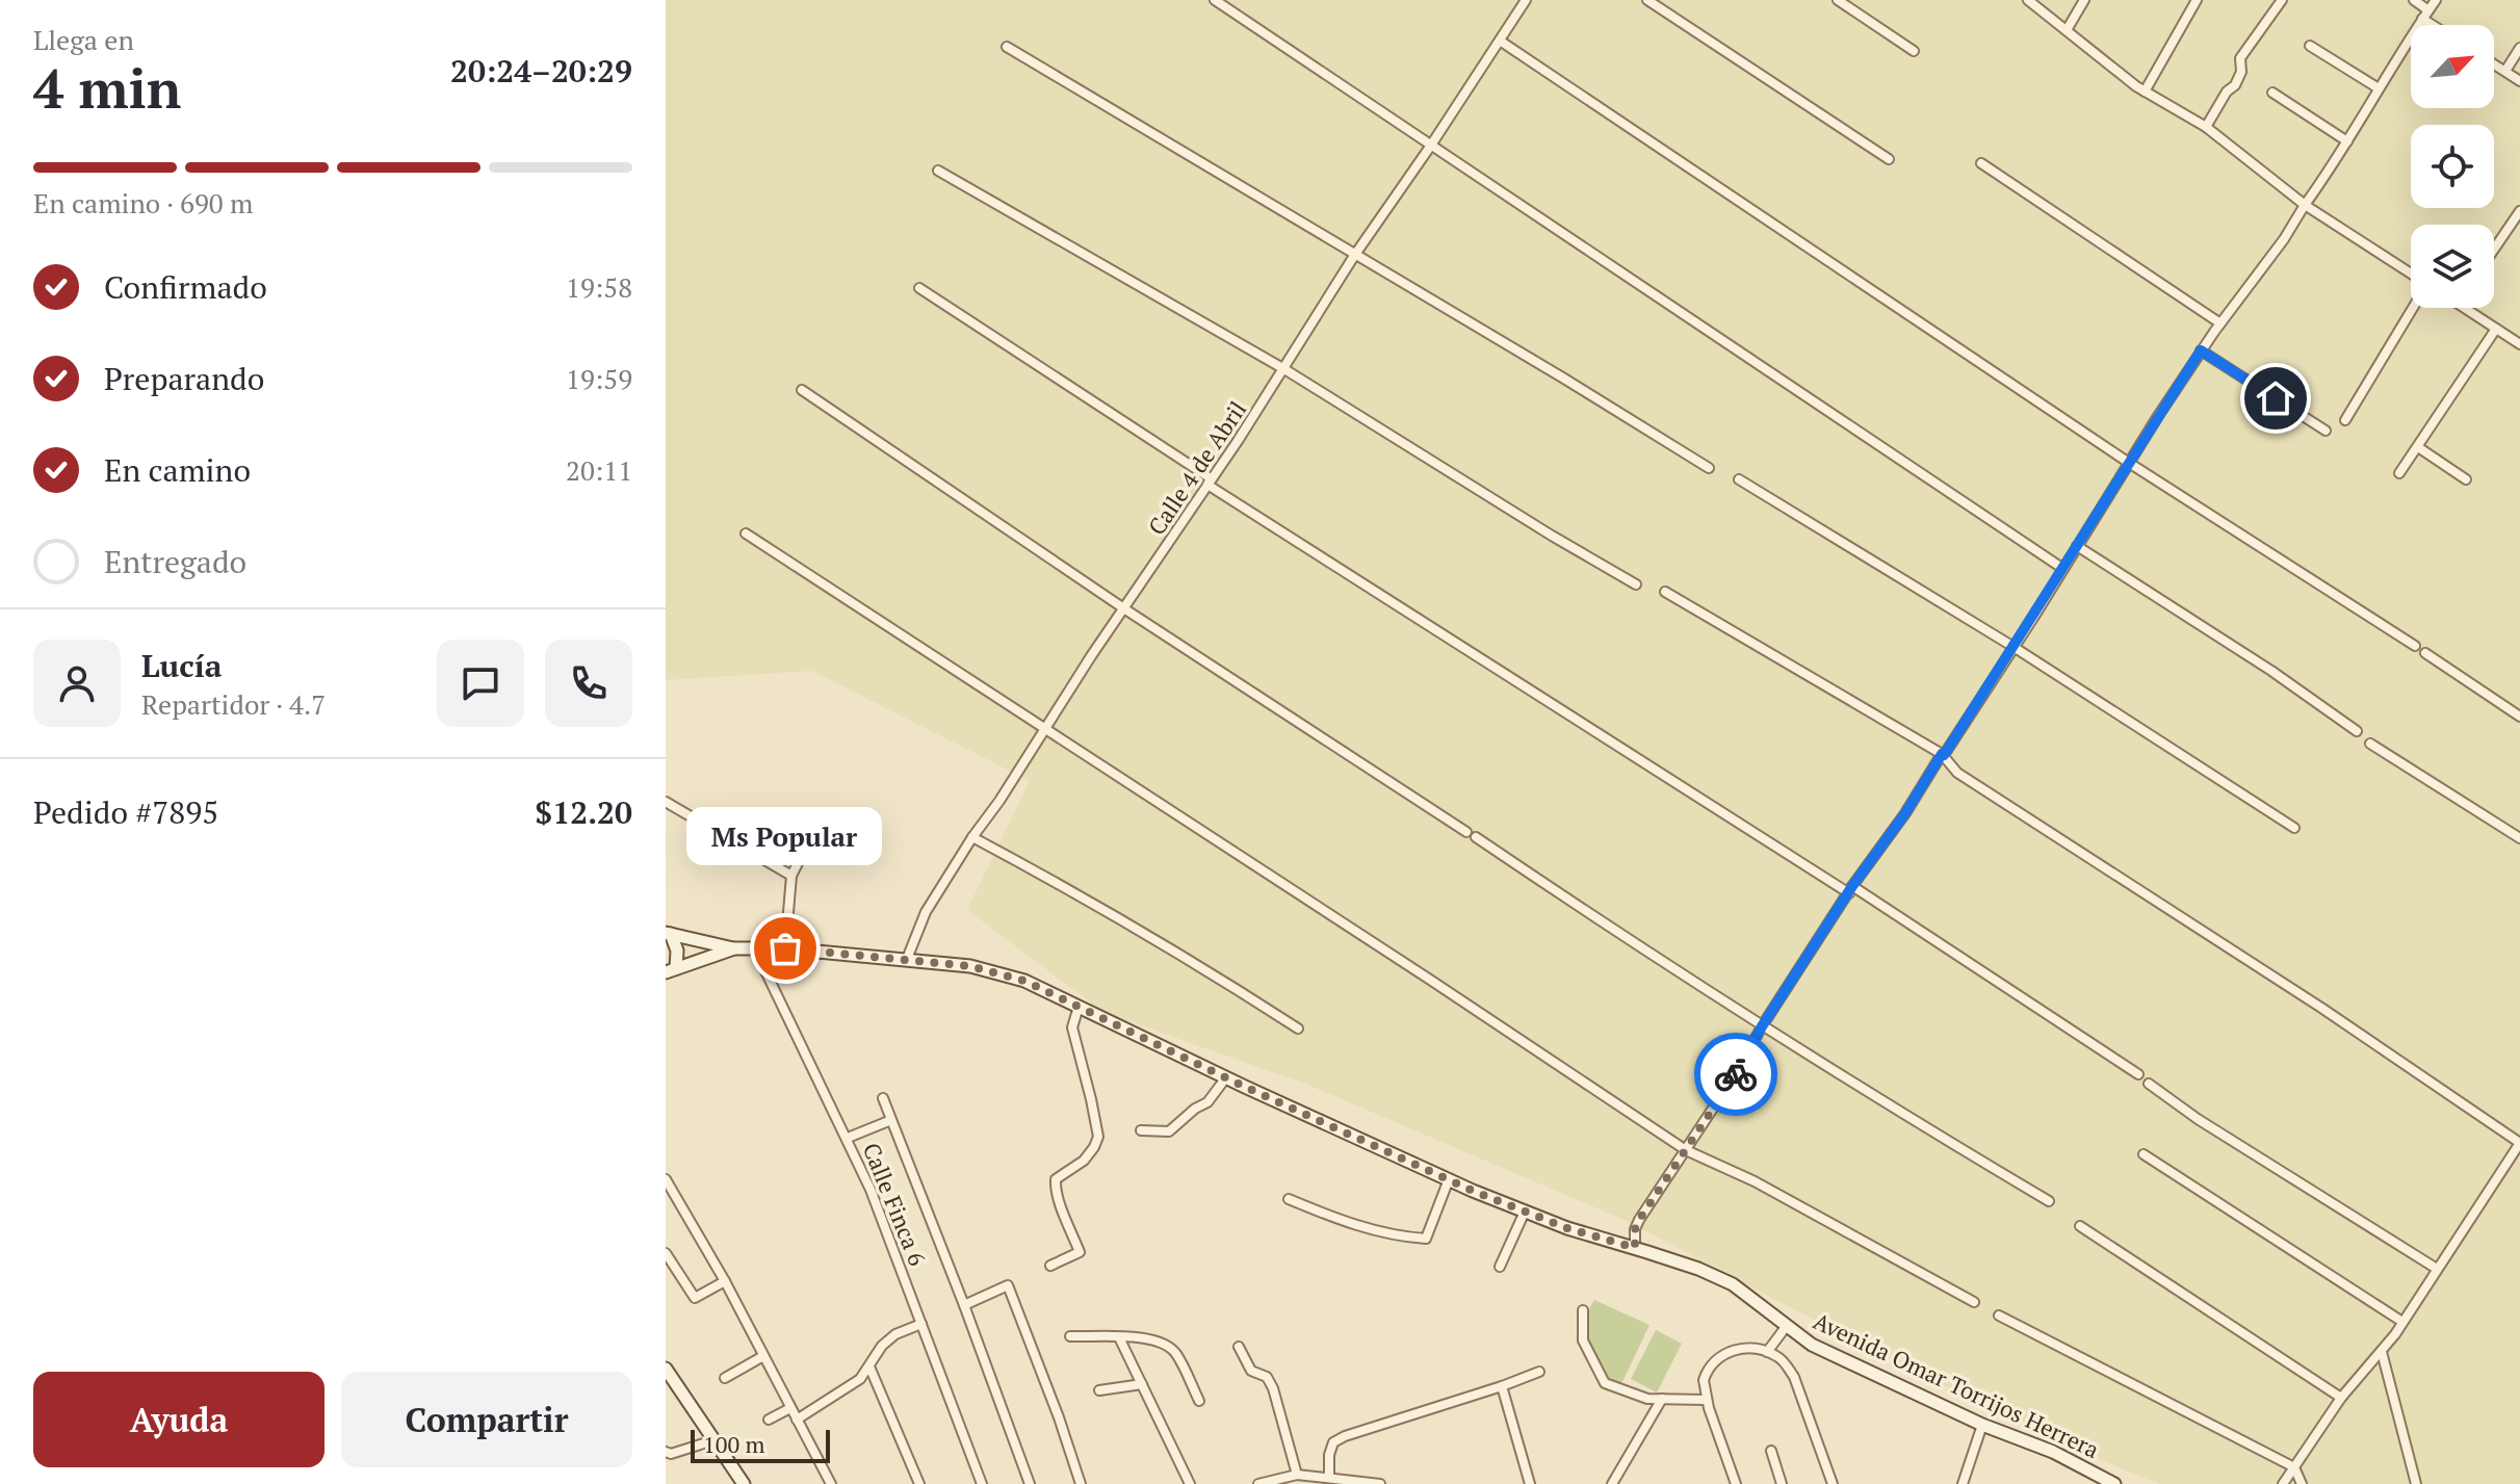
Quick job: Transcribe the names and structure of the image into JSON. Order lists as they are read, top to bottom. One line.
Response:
{"streets":{"street":["Calle 4 de Abril","Calle Finca 6","Avenida Omar Torrijos Herrera"]},"crossings":[["Calle 4 de Abril","Avenida Omar Torrijos Herrera"],["Calle Finca 6","Avenida Omar Torrijos Herrera"]],"places":["Ms Popular"],"scale_bar":"100 m","north":"top right","page":{"heading":["4 min","Llega en","20:24–20:29"],"panel":["Lucía","Repartidor · 4.7","Pedido #7895","$12.20"],"bar":"En camino · 690 m","list":[["Confirmado","19:58"],["Preparando","19:59"],["En camino","20:11"],"Entregado"],"bubble":"Ms Popular","buttons":["Ayuda","Compartir"],"scale":"100 m"}}
